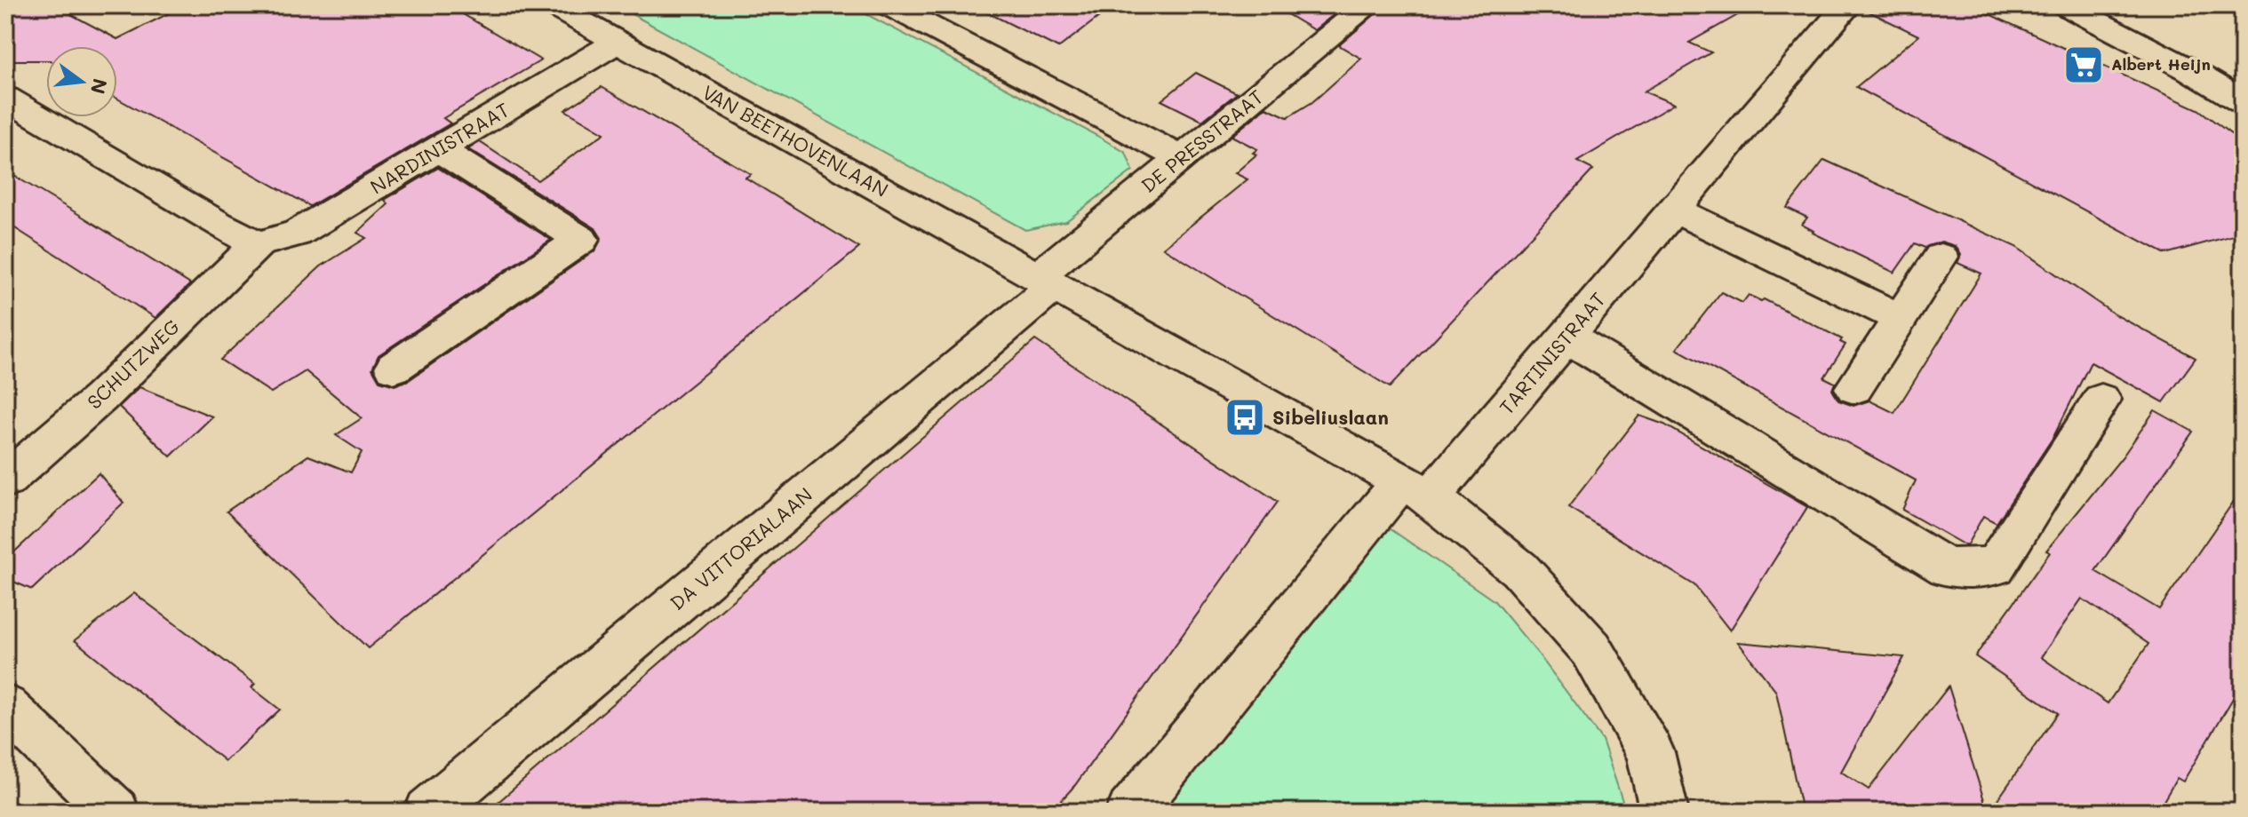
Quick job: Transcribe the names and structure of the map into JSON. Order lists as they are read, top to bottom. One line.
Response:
{"streets":{"street":["VAN BEETHOVENLAAN","DE PRESSTRAAT","NARDINISTRAAT","TARTINISTRAAT","SCHUTZWEG","DA VITTORIALAAN"]},"crossings":[["VAN BEETHOVENLAAN","DE PRESSTRAAT"],["VAN BEETHOVENLAAN","NARDINISTRAAT"],["VAN BEETHOVENLAAN","DA VITTORIALAAN"],["DE PRESSTRAAT","DA VITTORIALAAN"],["NARDINISTRAAT","SCHUTZWEG"]],"places":{"supermarket":["Albert Heijn"],"bus stop":["Sibeliuslaan"]},"north":"right"}
